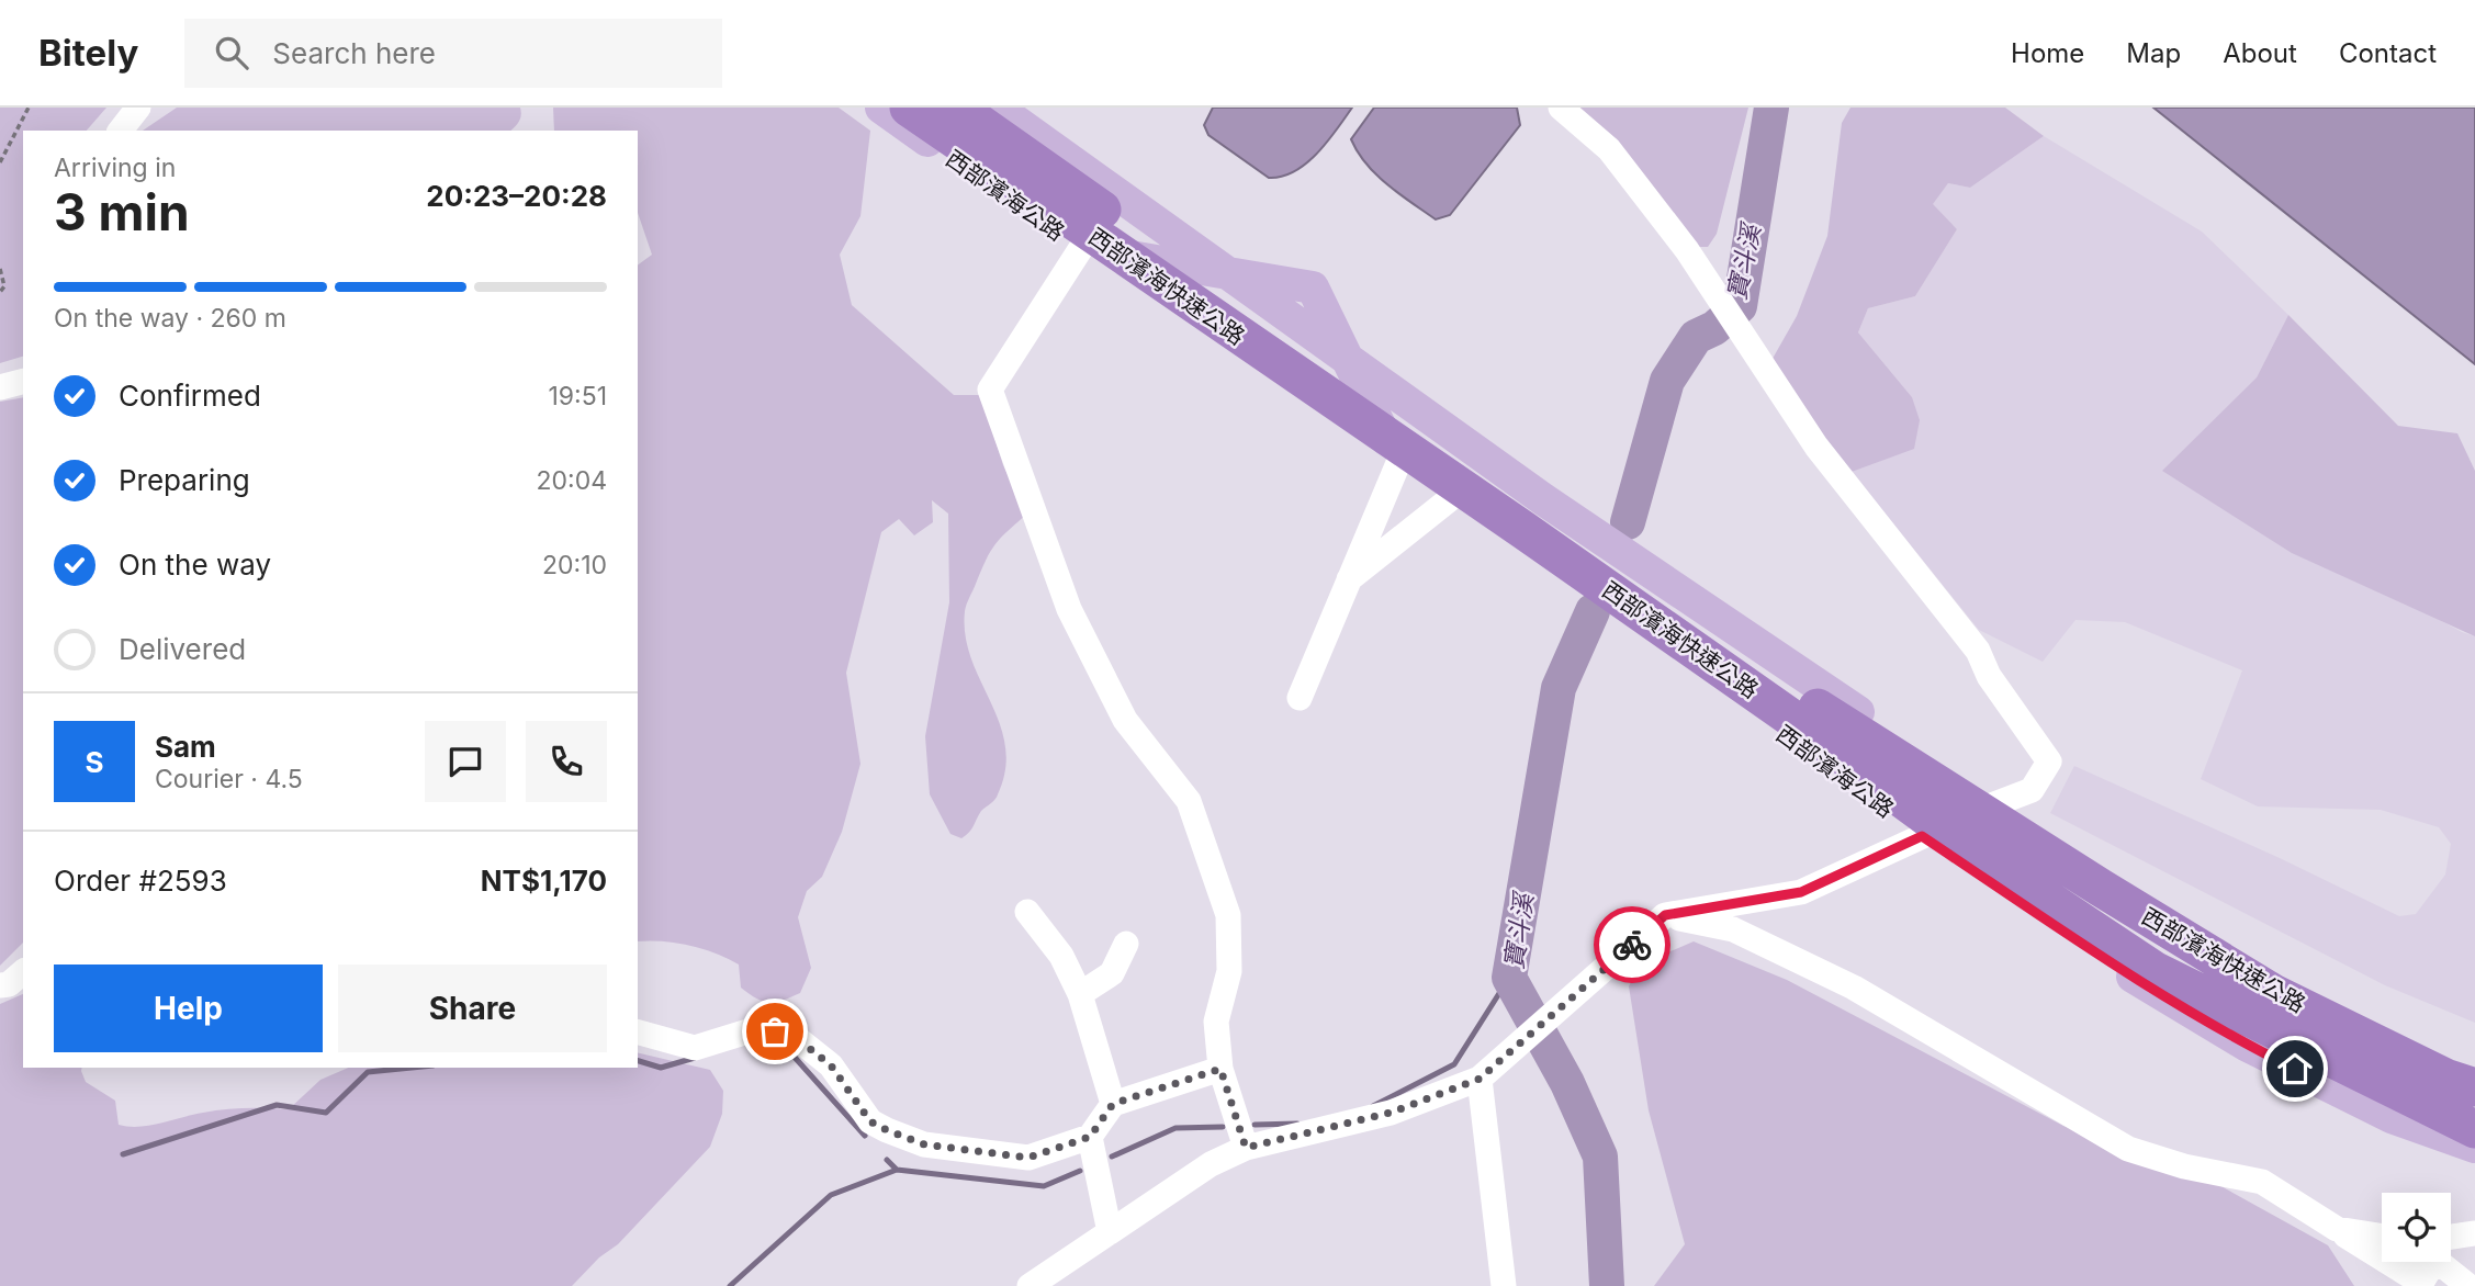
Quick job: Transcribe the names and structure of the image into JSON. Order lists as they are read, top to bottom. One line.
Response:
{"streets":{"highway":["西部濱海快速公路"],"main road":["西部濱海公路"]},"water":["寶斗溪"],"page":{"header":"Bitely","search":"Search here","nav":["Home","Map","About","Contact"],"heading":["3 min","Arriving in","20:23–20:28"],"panel":["Sam","Courier · 4.5","Order #2593","NT$1,170"],"bar":"On the way · 260 m","list":[["Confirmed","19:51"],["Preparing","20:04"],["On the way","20:10"],"Delivered"],"round":"S","buttons":["Help","Share"]}}
